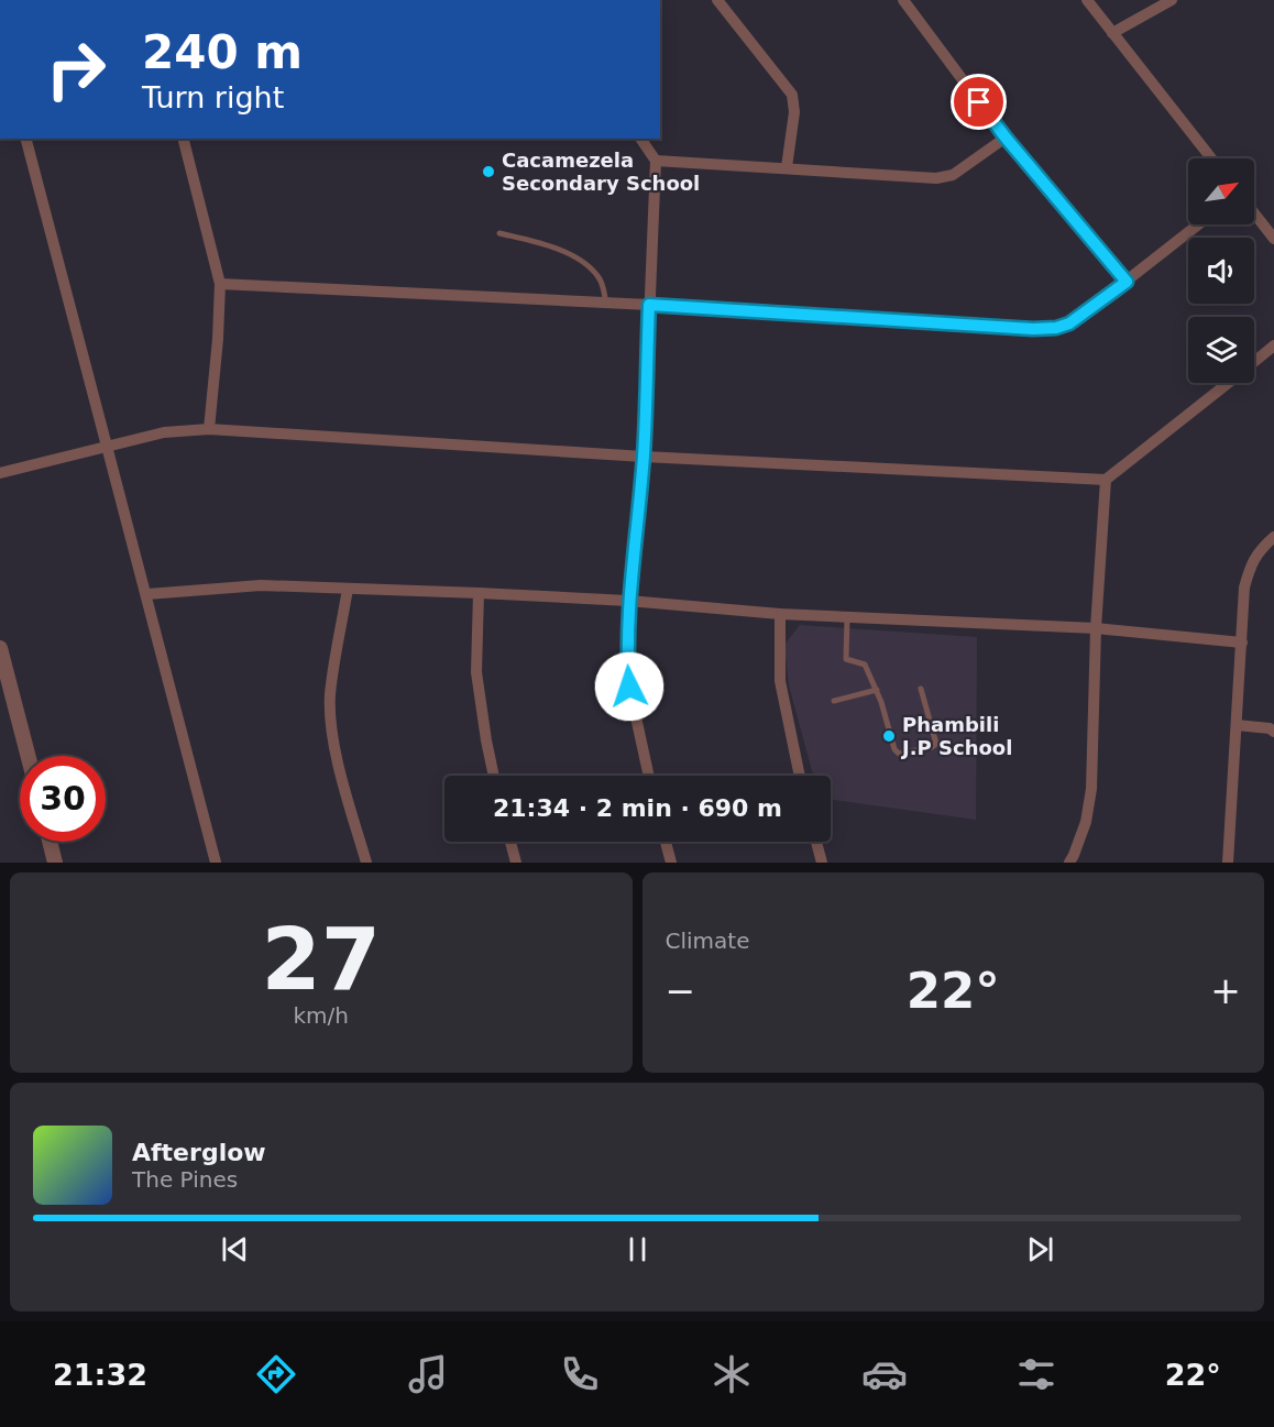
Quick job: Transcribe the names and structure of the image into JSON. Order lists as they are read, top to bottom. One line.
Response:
{"places":["Cacamezela Secondary School","Phambili J.P School"],"north":"top right","page":{"turn":["240 m","Turn right"],"limit":"30","trip":"21:34 · 2 min · 690 m","tile":[["27","km/h"],"Climate"],"heat":["−","22°","+"],"song":["Afterglow","The Pines"],"tabs":["21:32","22°"]}}
